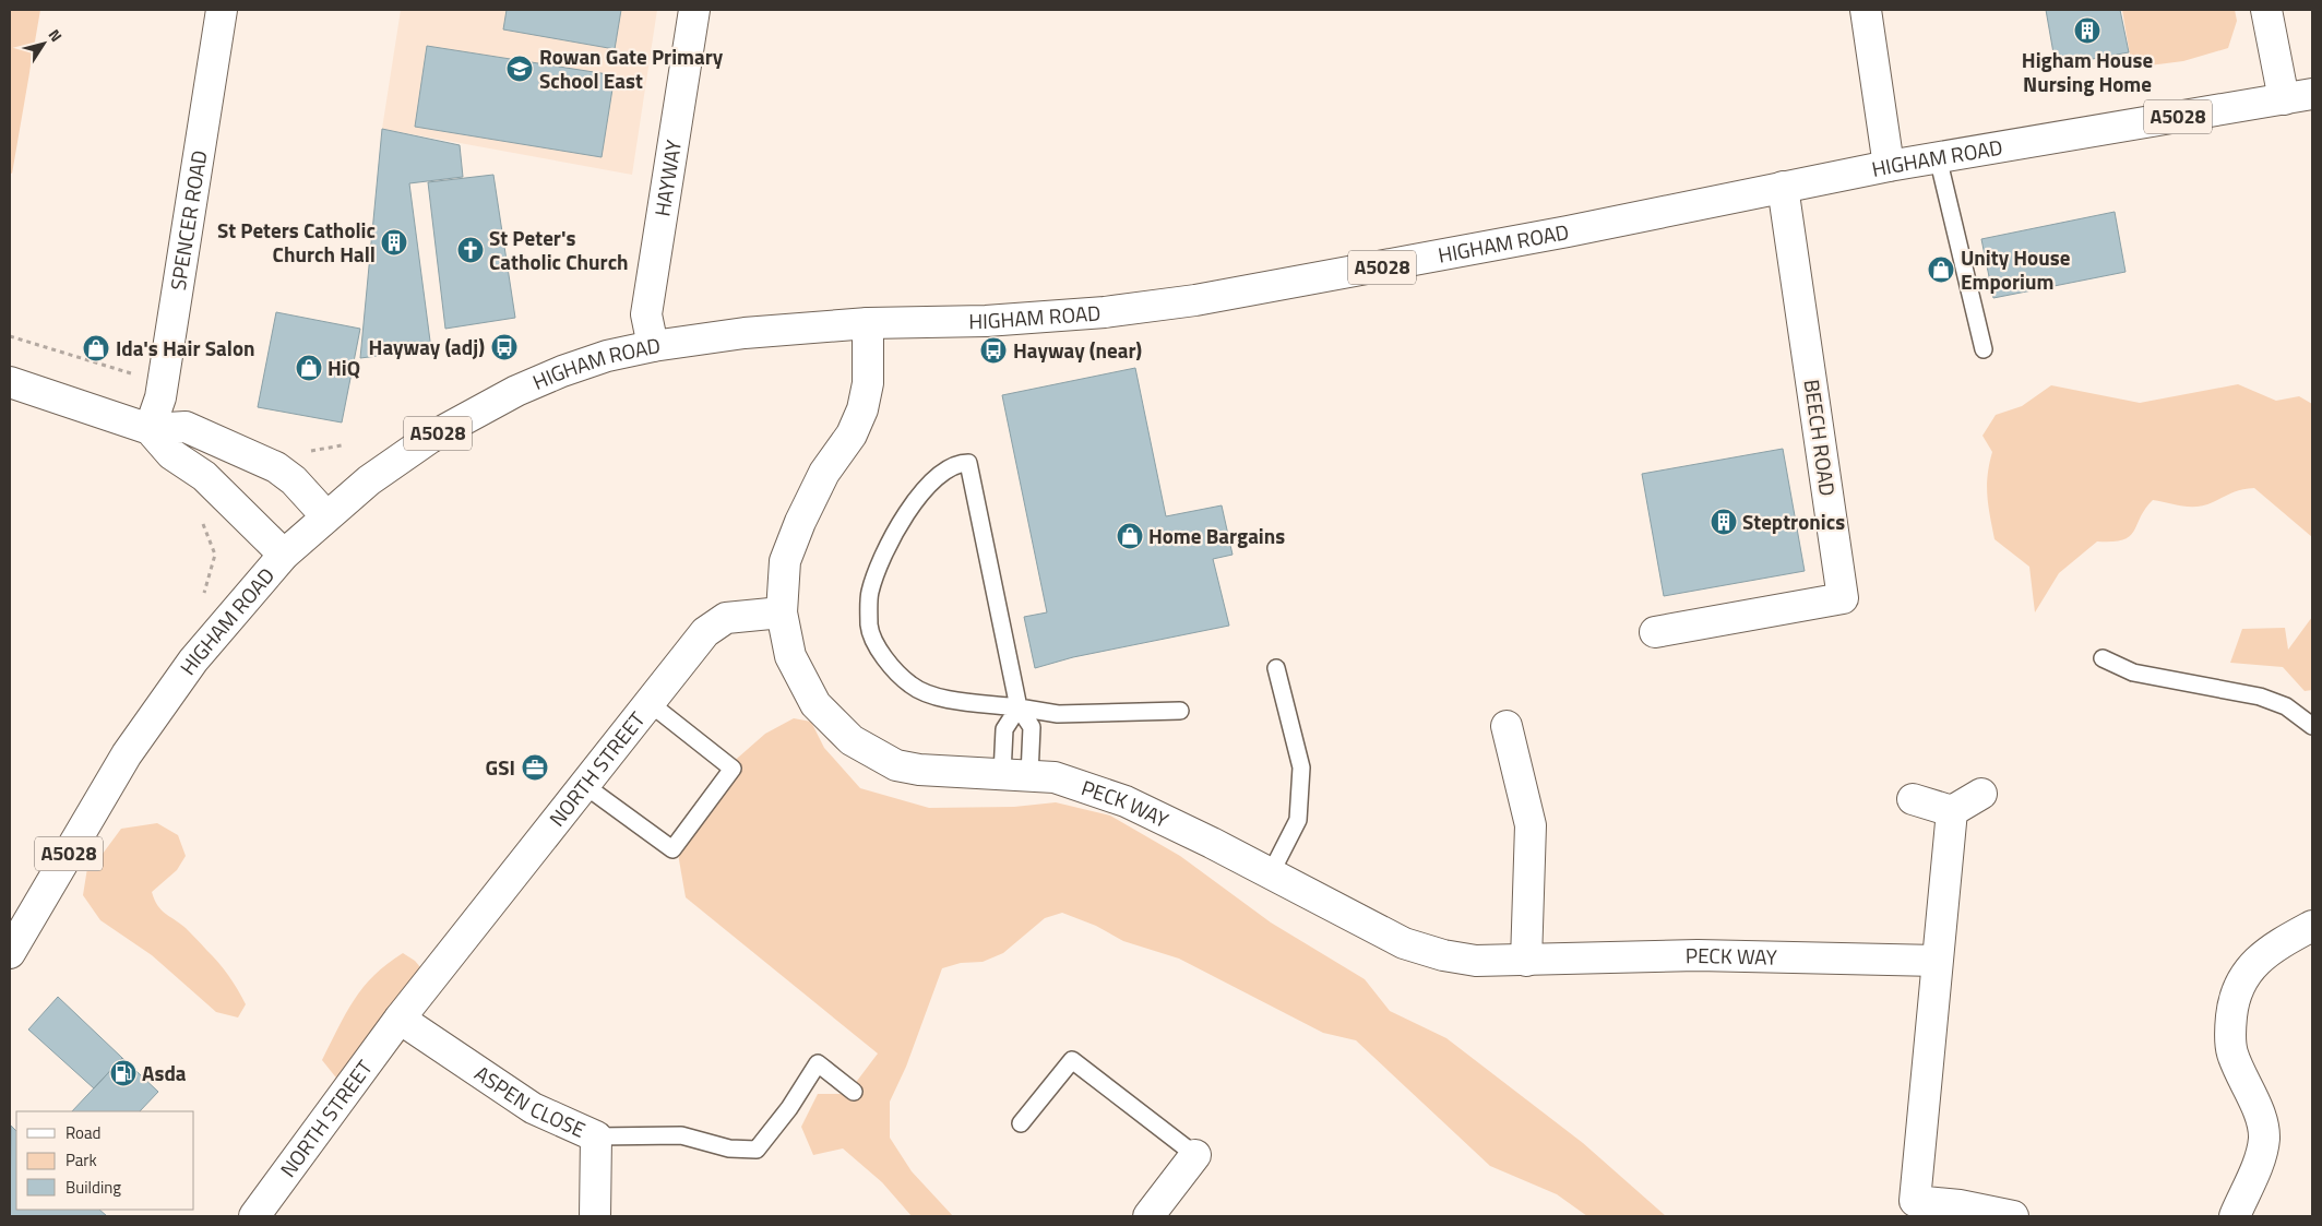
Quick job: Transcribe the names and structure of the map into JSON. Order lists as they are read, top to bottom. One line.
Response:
{"streets":{"street":["A5028","HIGHAM ROAD","HAYWAY","SPENCER ROAD","BEECH ROAD","NORTH STREET","PECK WAY","ASPEN CLOSE"]},"crossings":[["HIGHAM ROAD","HAYWAY"],["HIGHAM ROAD","BEECH ROAD"],["NORTH STREET","PECK WAY"],["NORTH STREET","ASPEN CLOSE"]],"places":{"building":["Higham House Nursing Home","St Peters Catholic Church Hall","Steptronics"],"school or university":["Rowan Gate Primary School East"],"church":["St Peter's Catholic Church"],"shop":["Unity House Emporium","Ida's Hair Salon","HiQ","Home Bargains"],"bus stop":["Hayway (adj)","Hayway (near)"],"office":["GSI"],"fuel station":["Asda"]},"legend":["Road","Park","Building"],"north":"top right"}
